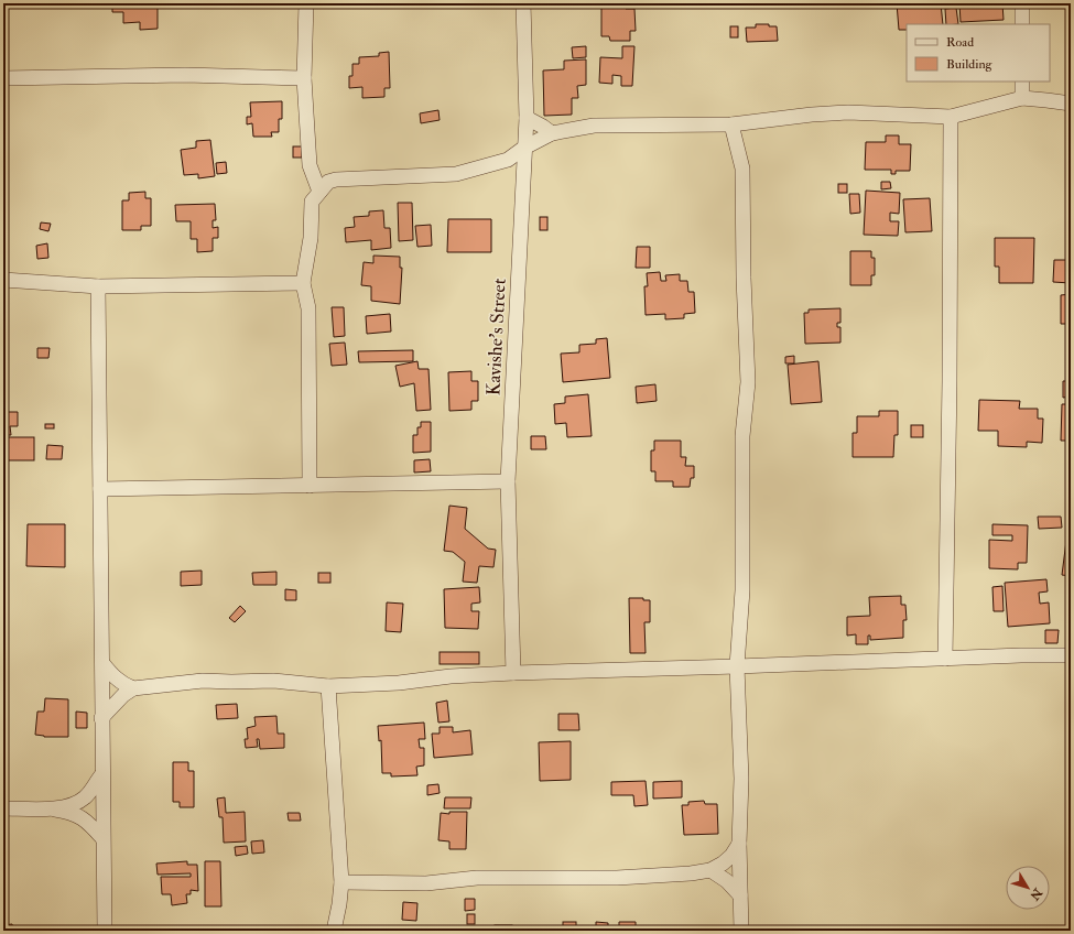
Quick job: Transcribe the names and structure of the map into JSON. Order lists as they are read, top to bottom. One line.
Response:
{"streets":{"street":["Kavishe’s Street"]},"legend":["Road","Building"],"north":"bottom right"}
